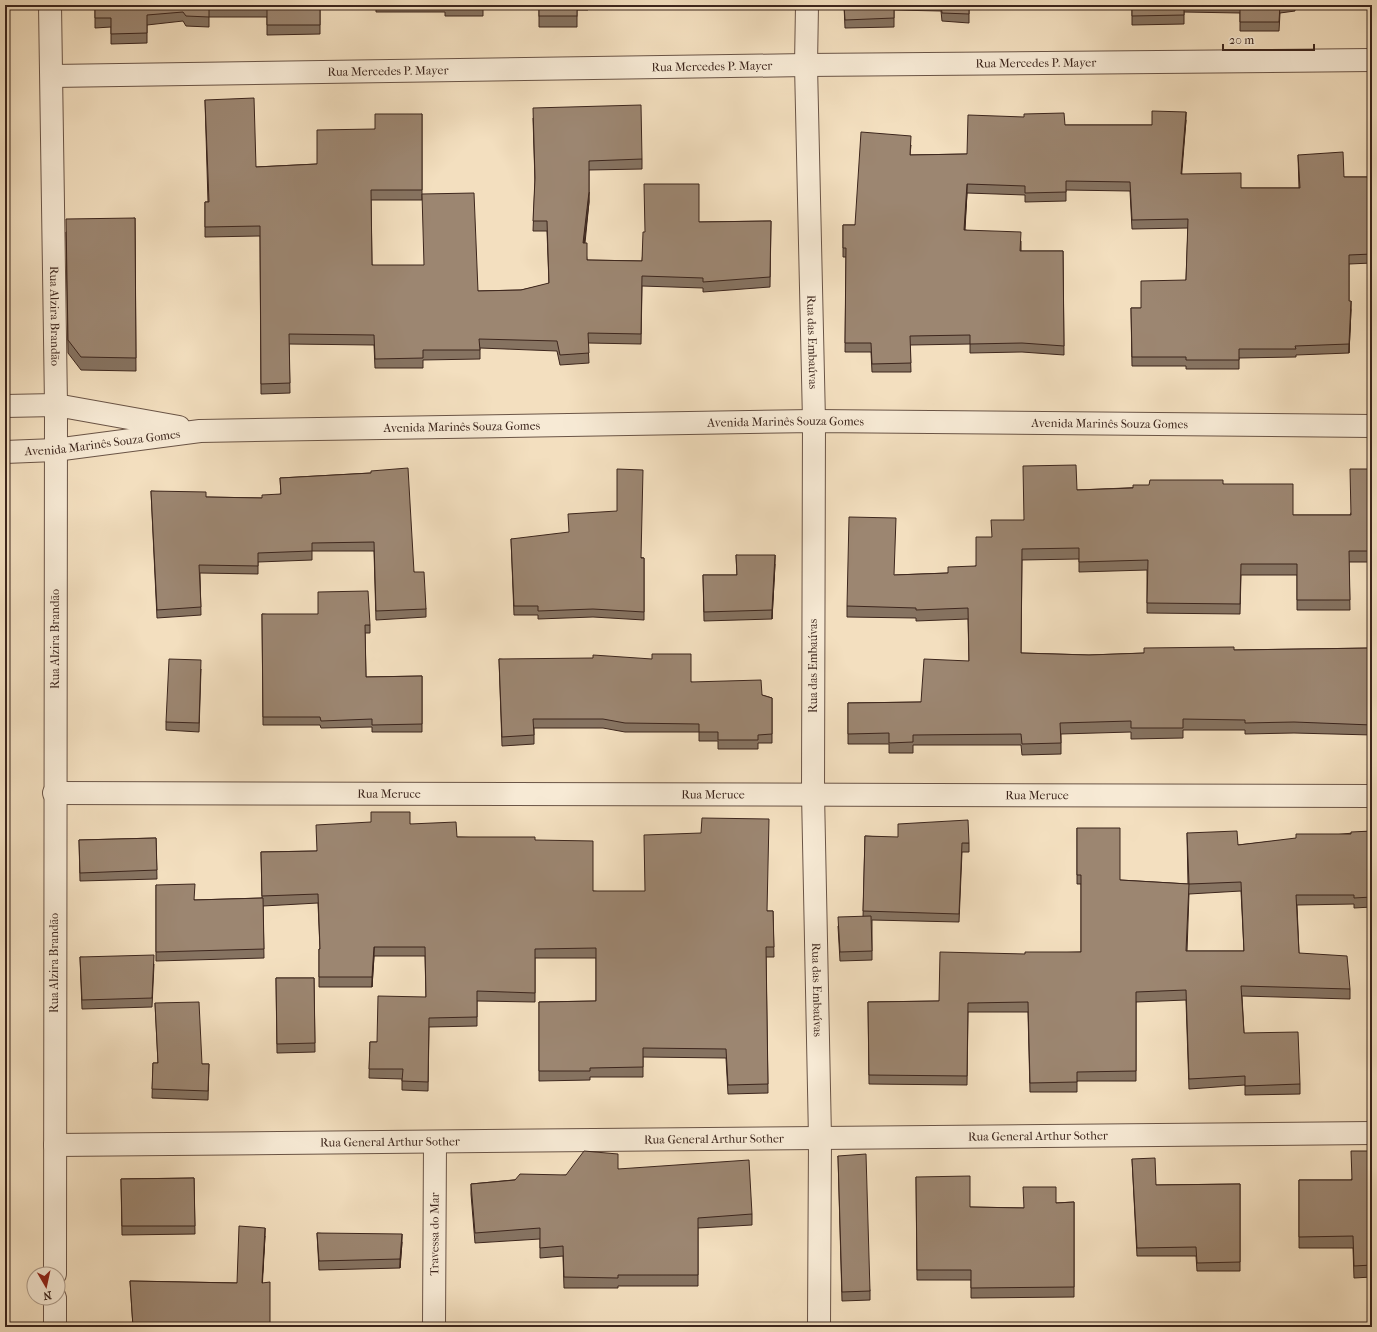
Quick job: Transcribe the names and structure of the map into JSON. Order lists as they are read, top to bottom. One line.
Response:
{"streets":{"street":["Rua Mercedes P. Mayer","Rua Alzira Brandão","Rua das Embaúvas","Avenida Marinês Souza Gomes","Rua Meruce","Rua General Arthur Sother","Travessa do Mar"]},"crossings":[["Rua Mercedes P. Mayer","Rua Alzira Brandão"],["Rua Mercedes P. Mayer","Rua das Embaúvas"],["Rua Alzira Brandão","Avenida Marinês Souza Gomes"],["Rua Alzira Brandão","Rua Meruce"],["Rua Alzira Brandão","Rua General Arthur Sother"],["Rua das Embaúvas","Avenida Marinês Souza Gomes"],["Rua das Embaúvas","Rua Meruce"],["Rua das Embaúvas","Rua General Arthur Sother"],["Rua General Arthur Sother","Travessa do Mar"]],"scale_bar":"20 m","north":"bottom"}
